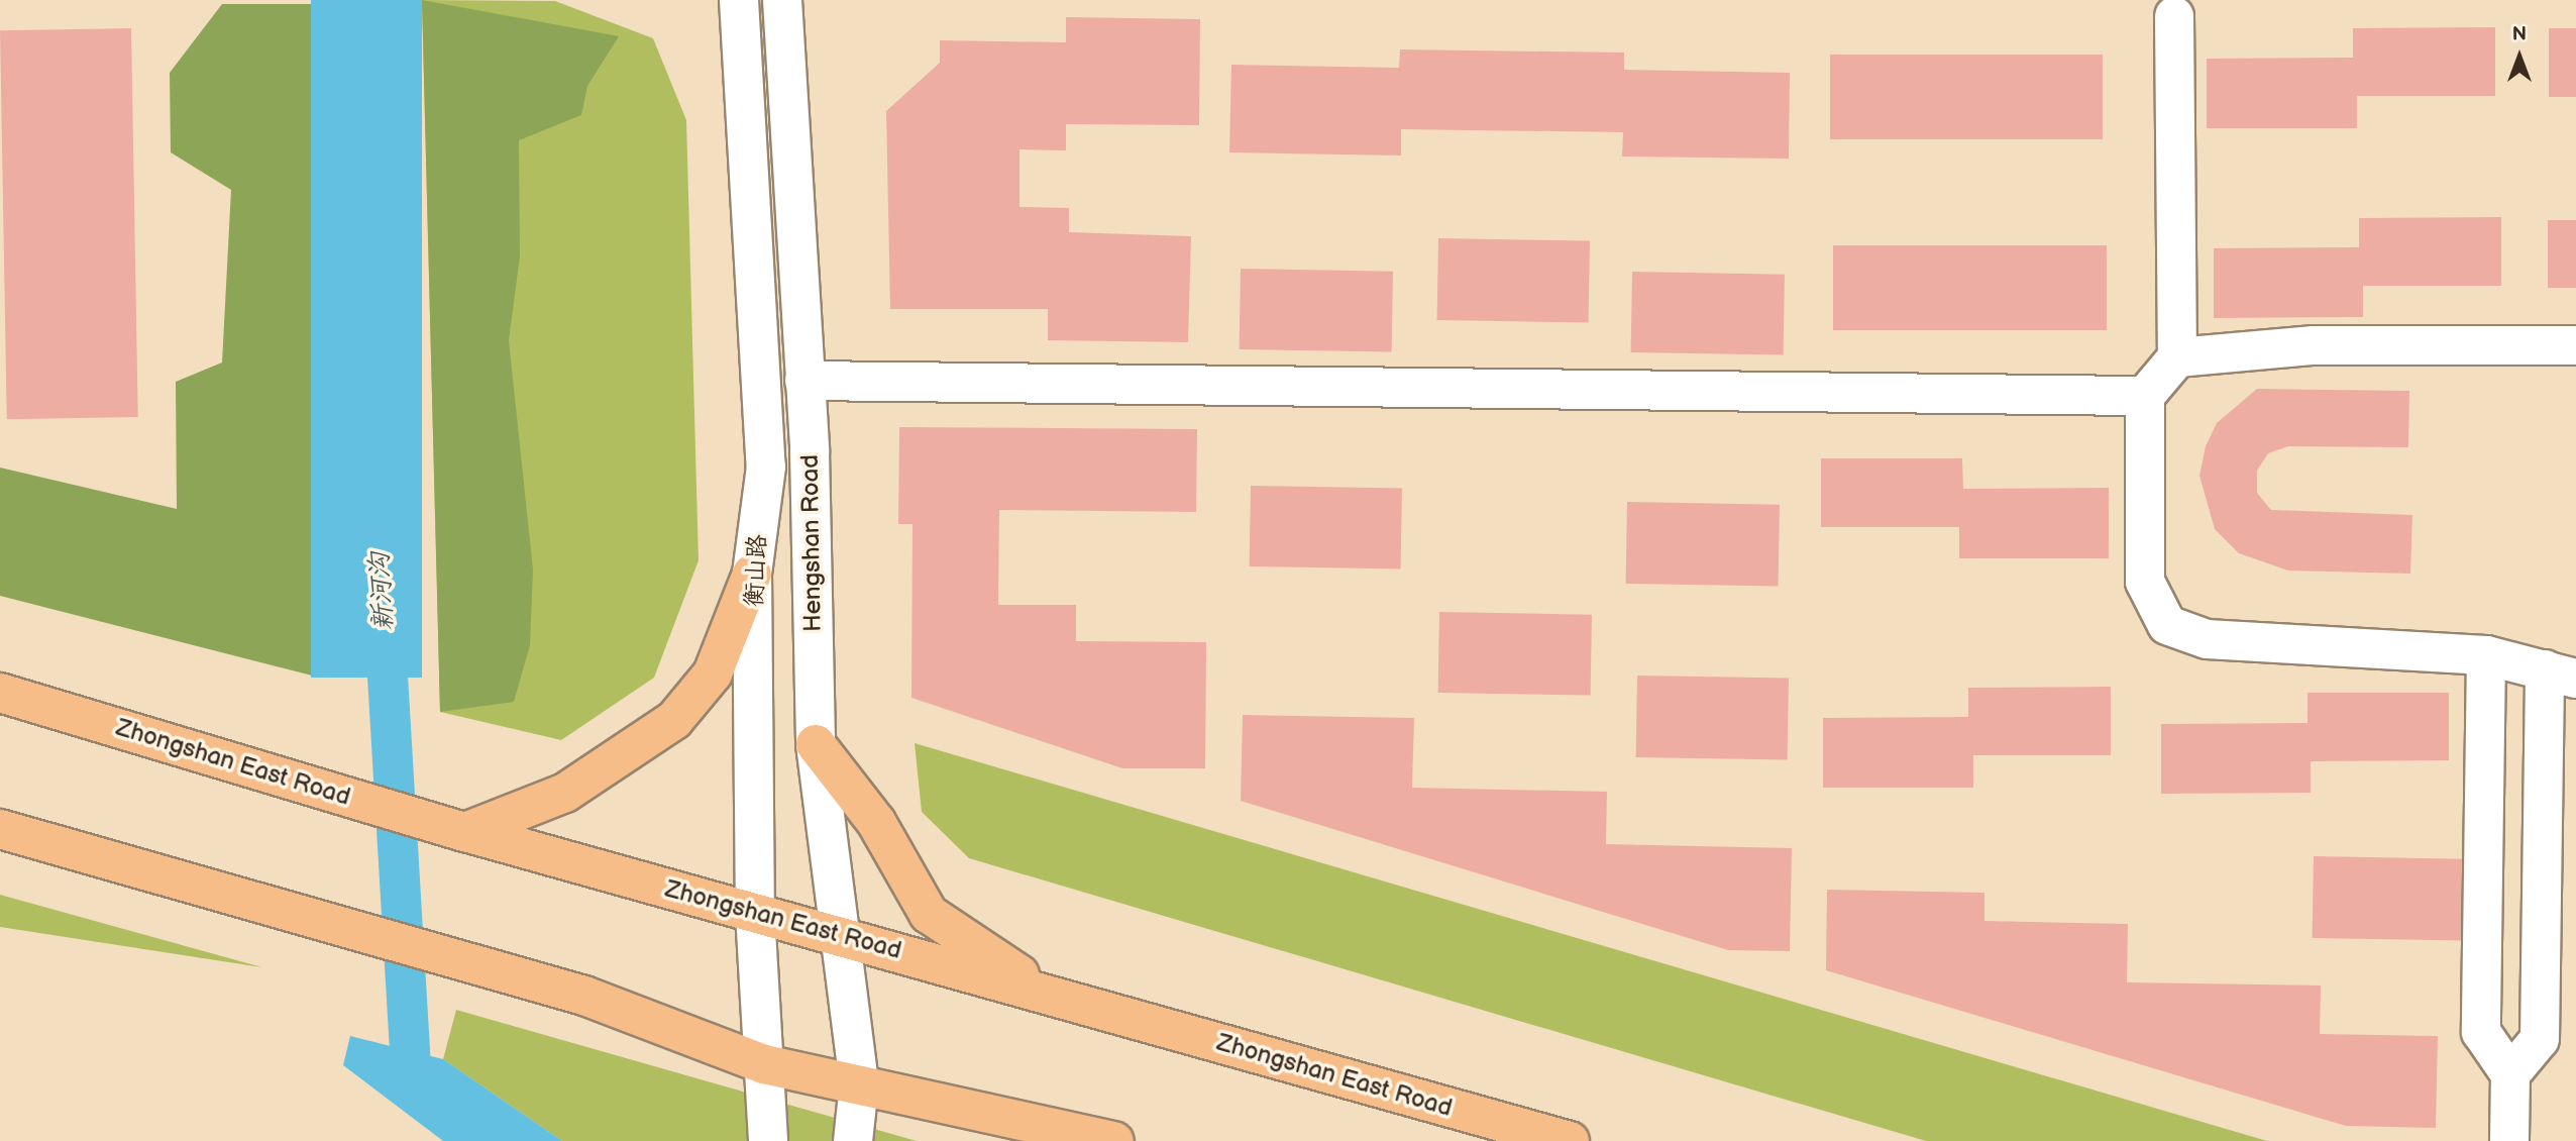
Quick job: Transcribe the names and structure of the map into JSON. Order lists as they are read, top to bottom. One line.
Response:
{"streets":{"main road":["Zhongshan East Road"],"street":["Hengshan Road","衡山路"]},"crossings":[["Hengshan Road","Zhongshan East Road"],["衡山路","Zhongshan East Road"]],"water":["新河沟"],"north":"top"}
